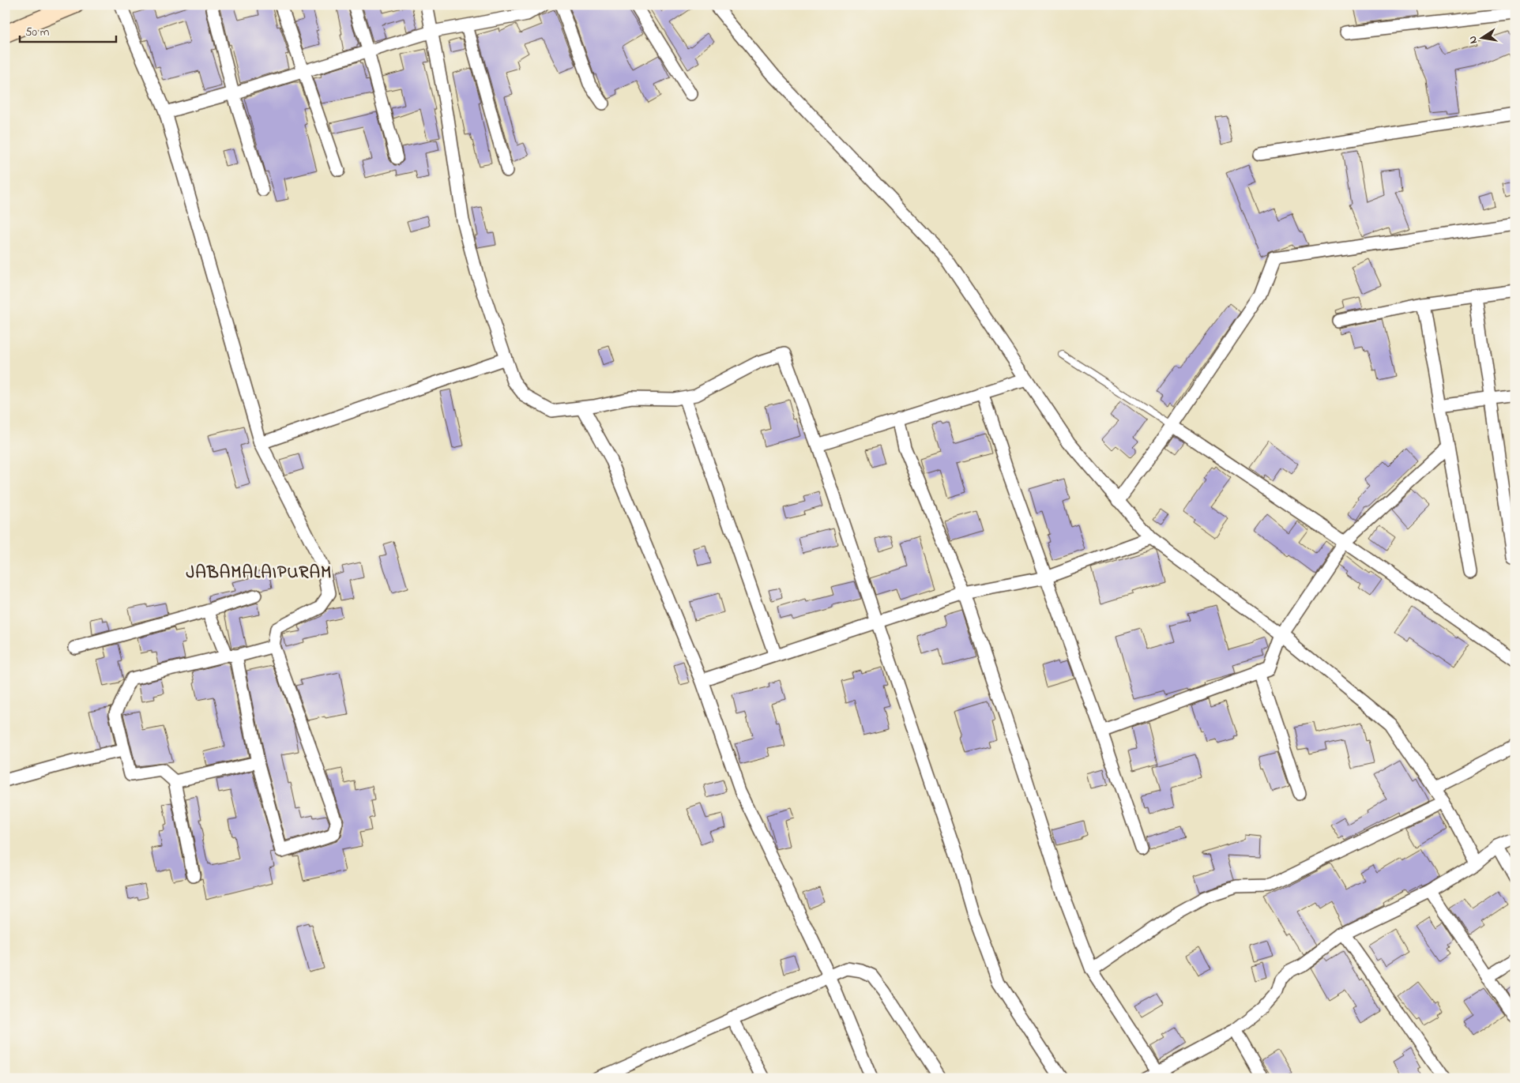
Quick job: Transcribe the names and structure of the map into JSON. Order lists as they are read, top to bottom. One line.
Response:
{"districts":["JABAMALAIPURAM"],"scale_bar":"50 m","north":"left"}
